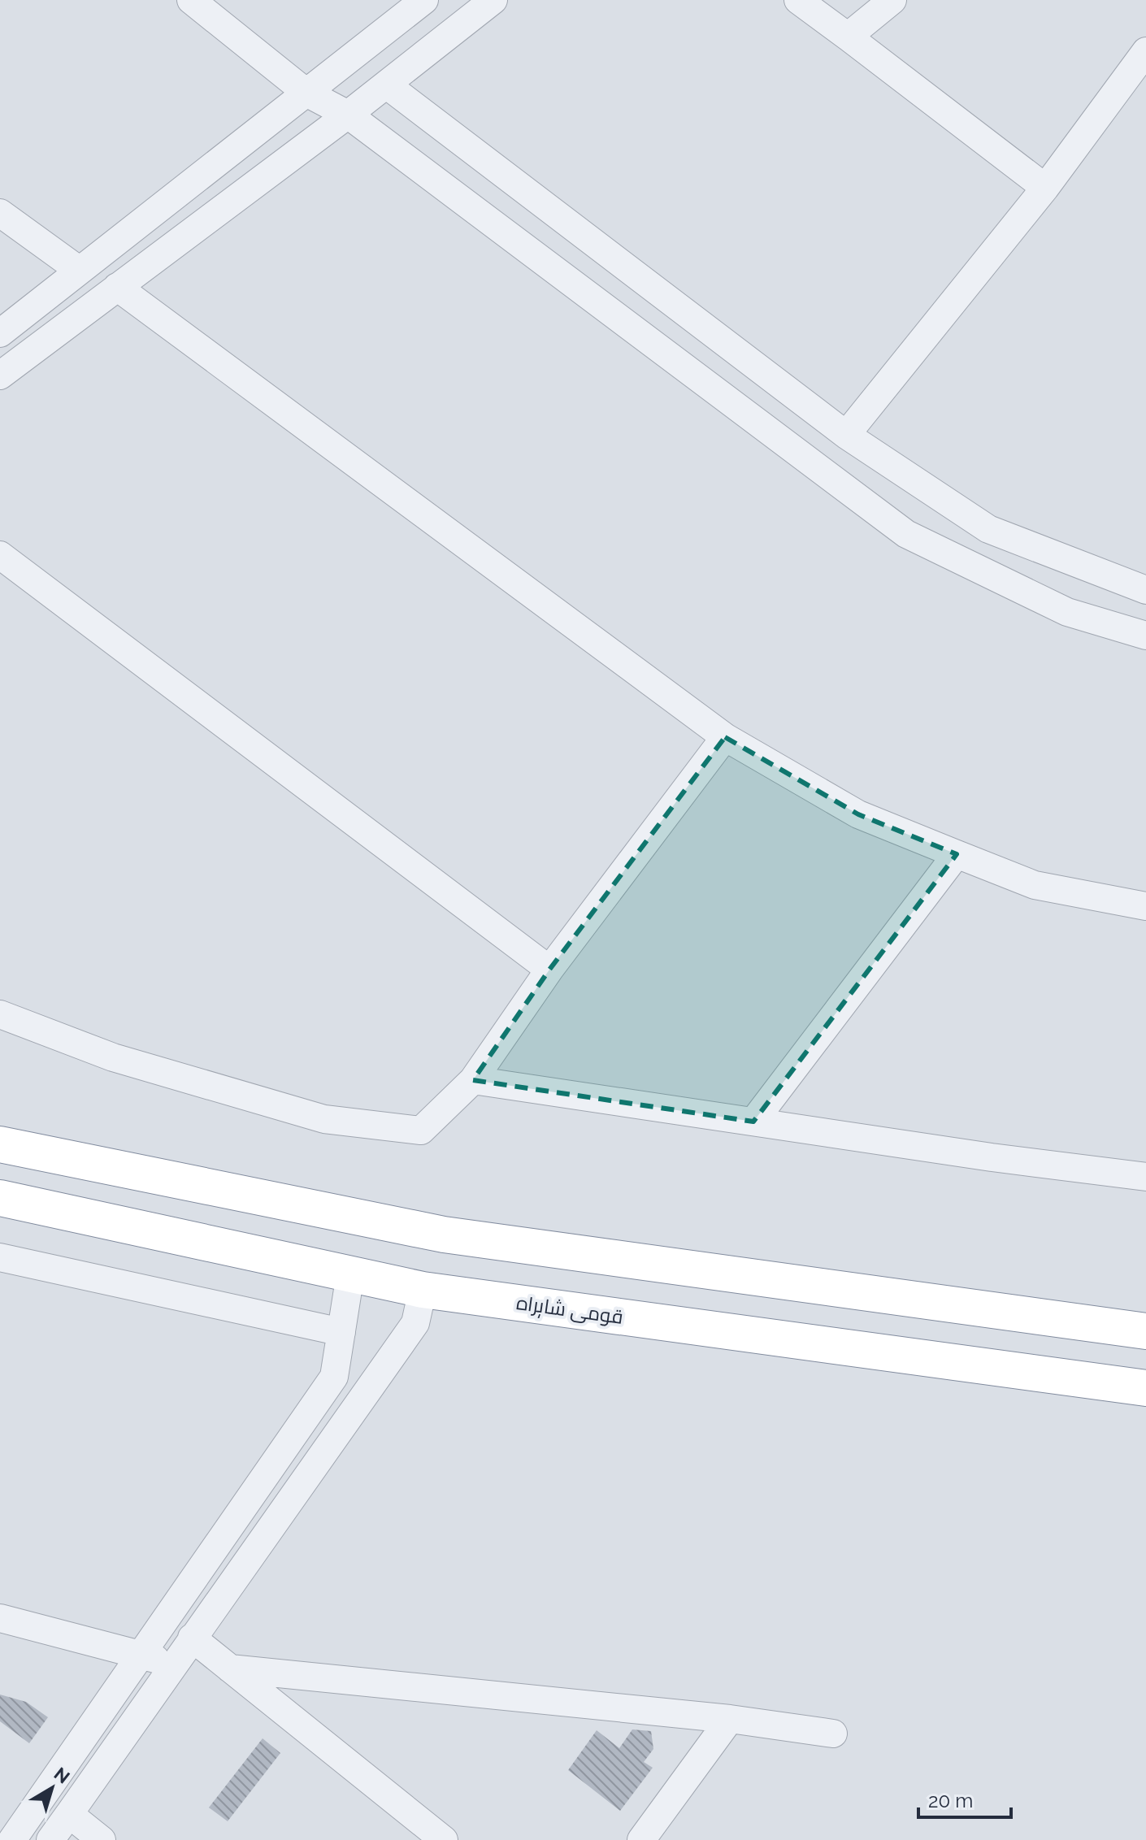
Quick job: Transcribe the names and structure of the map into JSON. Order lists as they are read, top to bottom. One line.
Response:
{"streets":{"highway":["قومی شاہراہ"]},"scale_bar":"20 m","north":"top right"}
